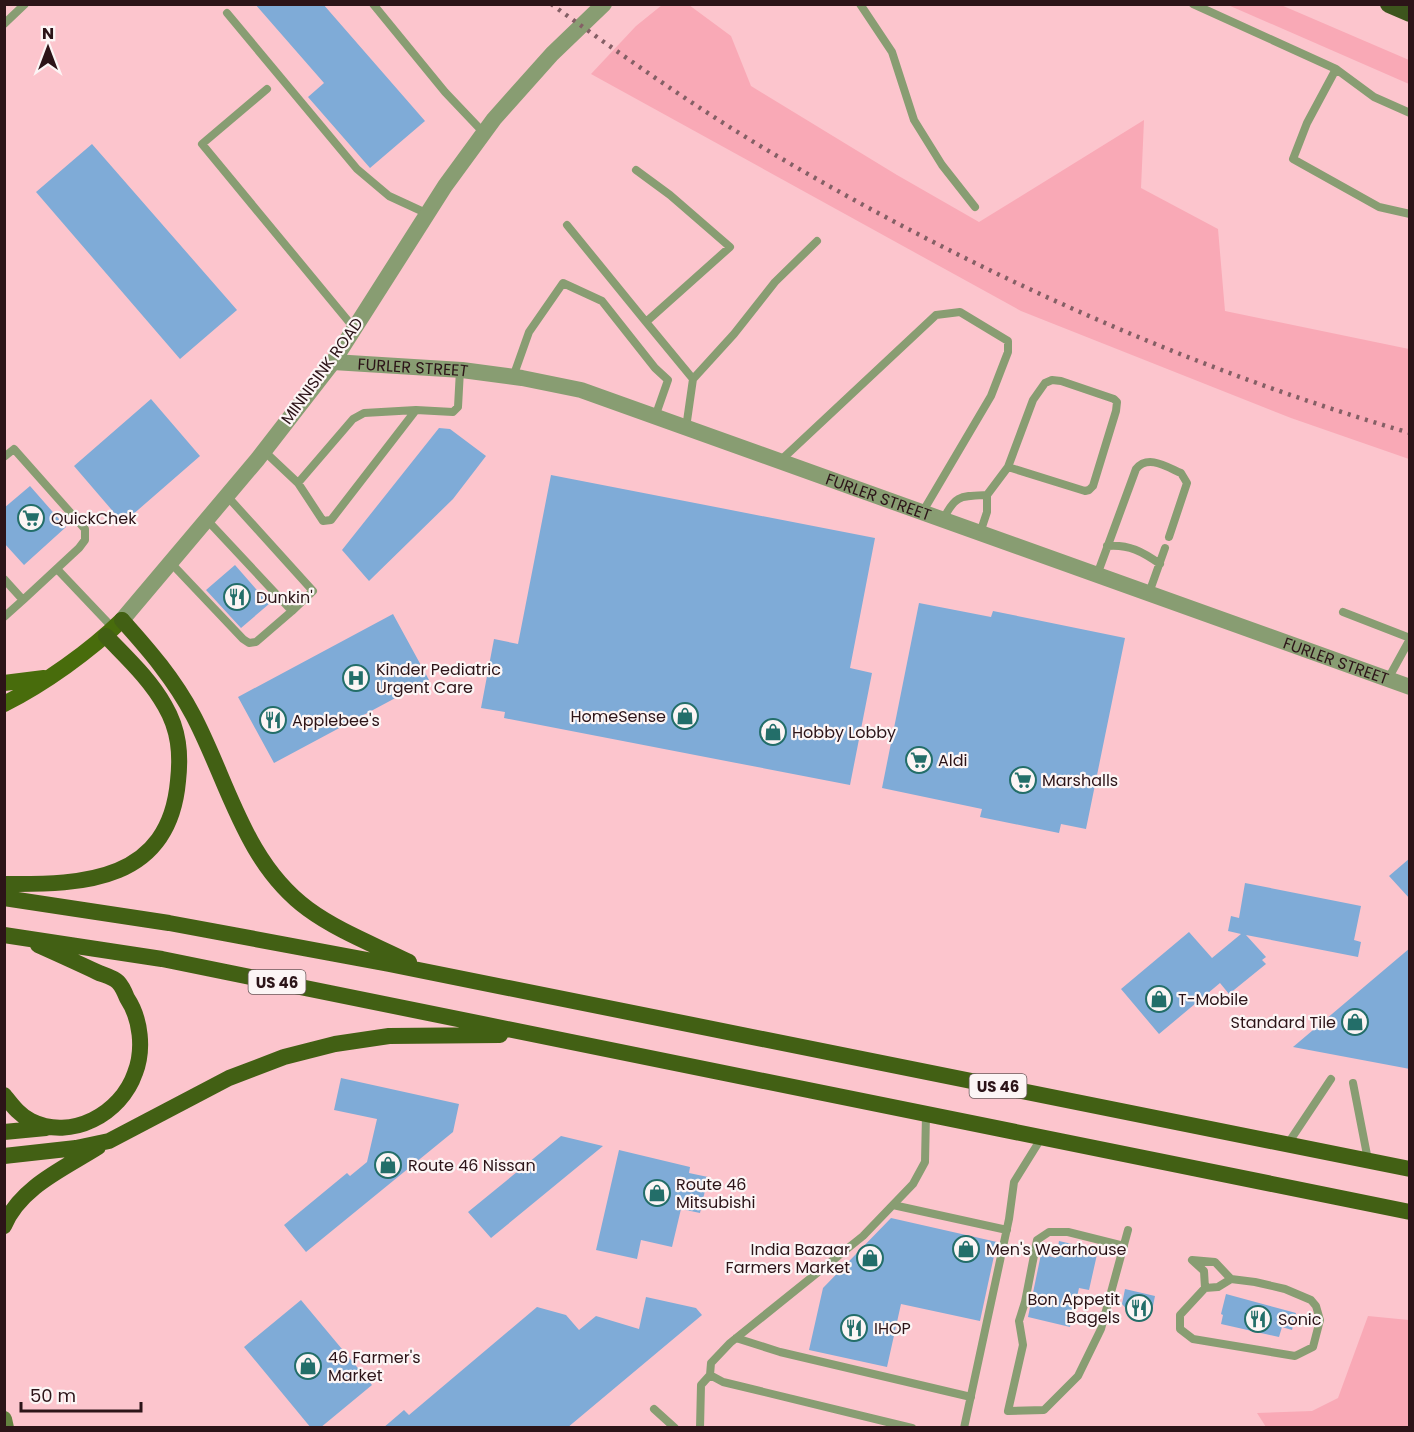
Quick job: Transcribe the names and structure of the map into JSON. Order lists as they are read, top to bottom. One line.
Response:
{"streets":{"highway":["US 46"],"main road":["MINNISINK ROAD"],"street":["FURLER STREET"]},"crossings":[["FURLER STREET","MINNISINK ROAD"]],"places":{"supermarket":["QuickChek","Aldi","Marshalls"],"restaurant":["Dunkin'","Applebee's","Bon Appetit Bagels","Sonic","IHOP"],"hospital":["Kinder Pediatric Urgent Care"],"shop":["HomeSense","Hobby Lobby","T-Mobile","Standard Tile","Route 46 Nissan","Route 46 Mitsubishi","Men's Wearhouse","India Bazaar Farmers Market","46 Farmer's Market"]},"scale_bar":"50 m","north":"top"}
